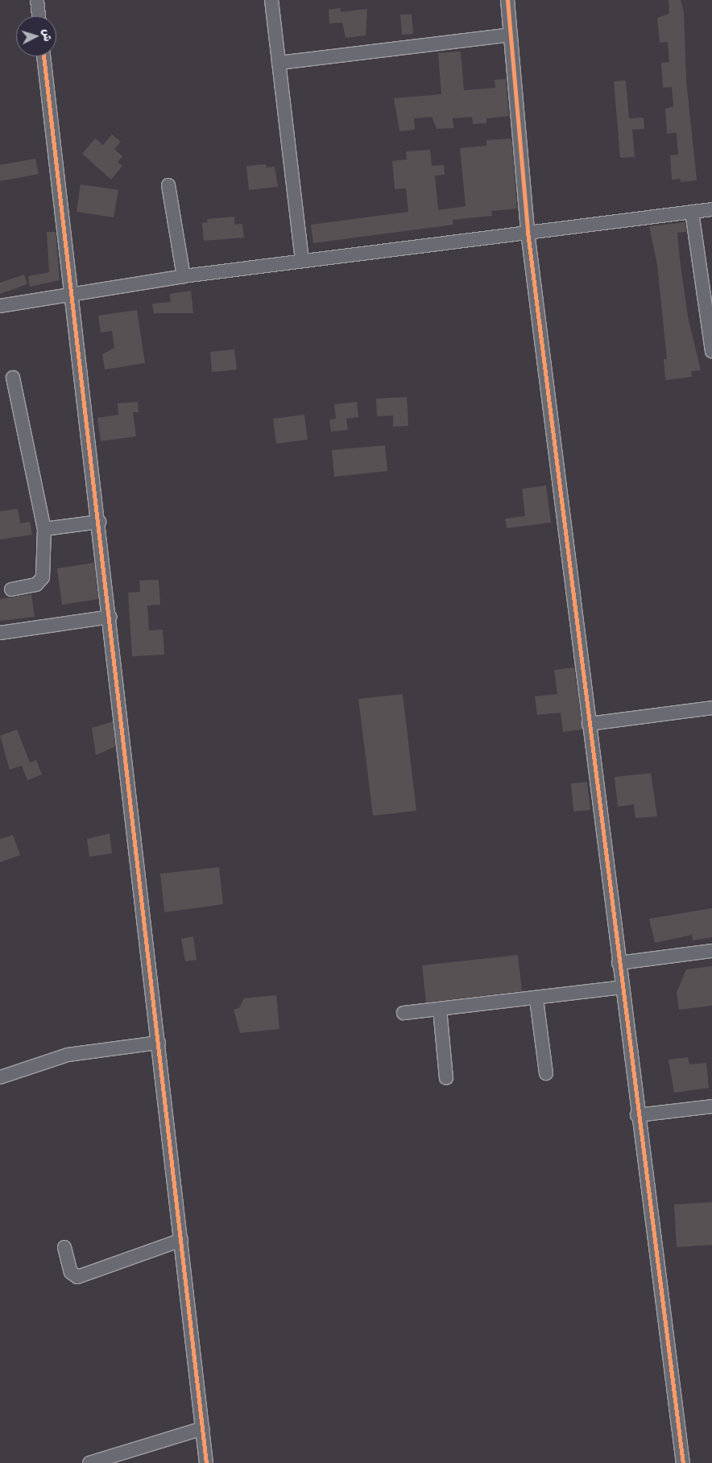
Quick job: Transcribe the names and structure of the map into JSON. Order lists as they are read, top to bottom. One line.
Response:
{"north":"right"}
